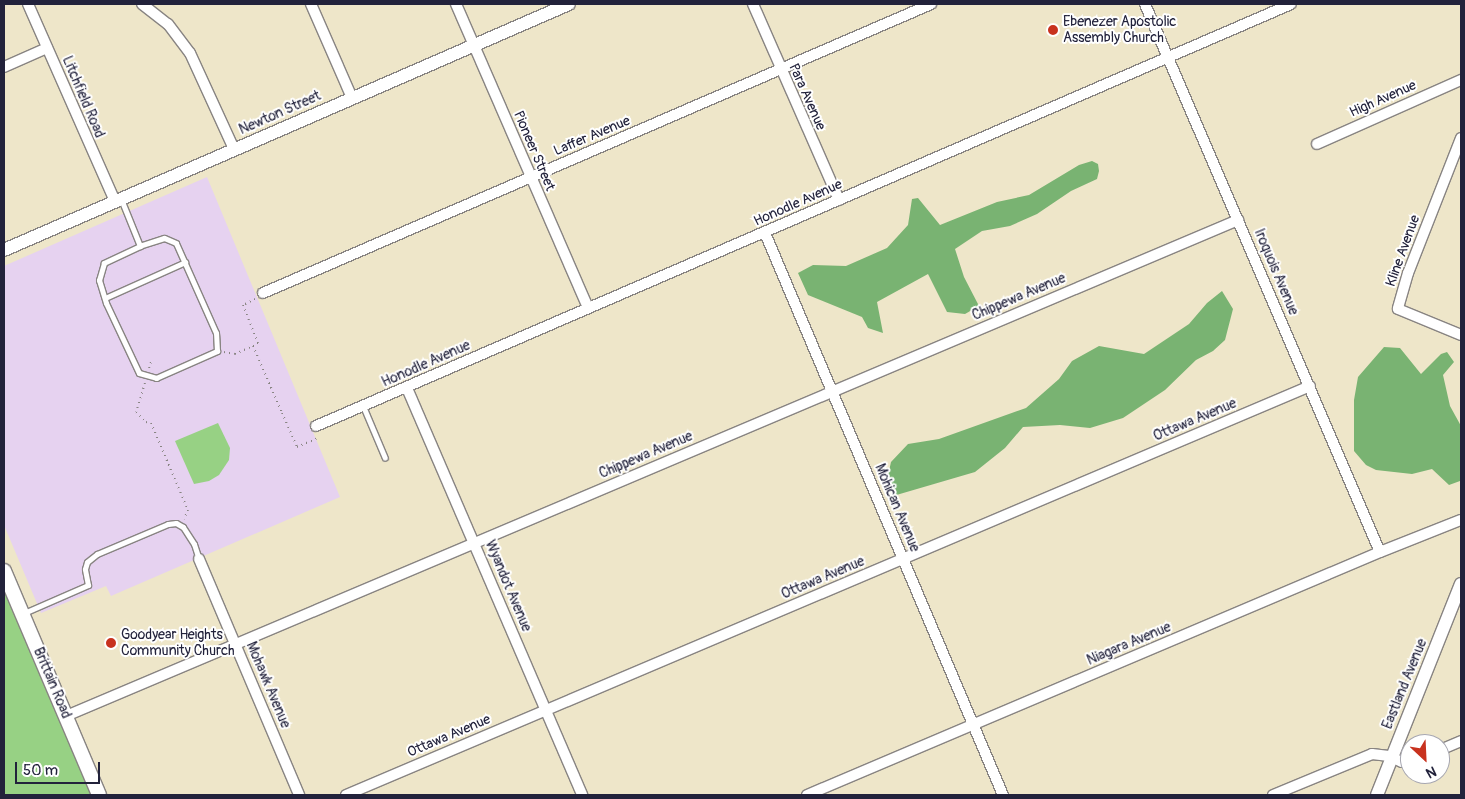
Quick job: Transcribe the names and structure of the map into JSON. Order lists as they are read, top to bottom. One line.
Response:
{"streets":{"main road":["Brittain Road"],"street":["Litchfield Road","Para Avenue","High Avenue","Newton Street","Laffer Avenue","Pioneer Street","Honodle Avenue","Kline Avenue","Iroquois Avenue","Chippewa Avenue","Ottawa Avenue","Mohican Avenue","Wyandot Avenue","Niagara Avenue","Eastland Avenue","Mohawk Avenue"]},"crossings":[["Litchfield Road","Newton Street"],["Para Avenue","Laffer Avenue"],["Para Avenue","Honodle Avenue"],["Newton Street","Pioneer Street"],["Laffer Avenue","Pioneer Street"],["Pioneer Street","Honodle Avenue"],["Honodle Avenue","Iroquois Avenue"],["Honodle Avenue","Mohican Avenue"],["Honodle Avenue","Wyandot Avenue"],["Iroquois Avenue","Chippewa Avenue"],["Iroquois Avenue","Ottawa Avenue"],["Iroquois Avenue","Niagara Avenue"],["Chippewa Avenue","Mohican Avenue"],["Chippewa Avenue","Wyandot Avenue"],["Chippewa Avenue","Brittain Road"],["Chippewa Avenue","Mohawk Avenue"],["Ottawa Avenue","Mohican Avenue"],["Ottawa Avenue","Wyandot Avenue"],["Mohican Avenue","Niagara Avenue"]],"places":["Ebenezer Apostolic Assembly Church","Goodyear Heights Community Church"],"scale_bar":"50 m","north":"bottom right"}
